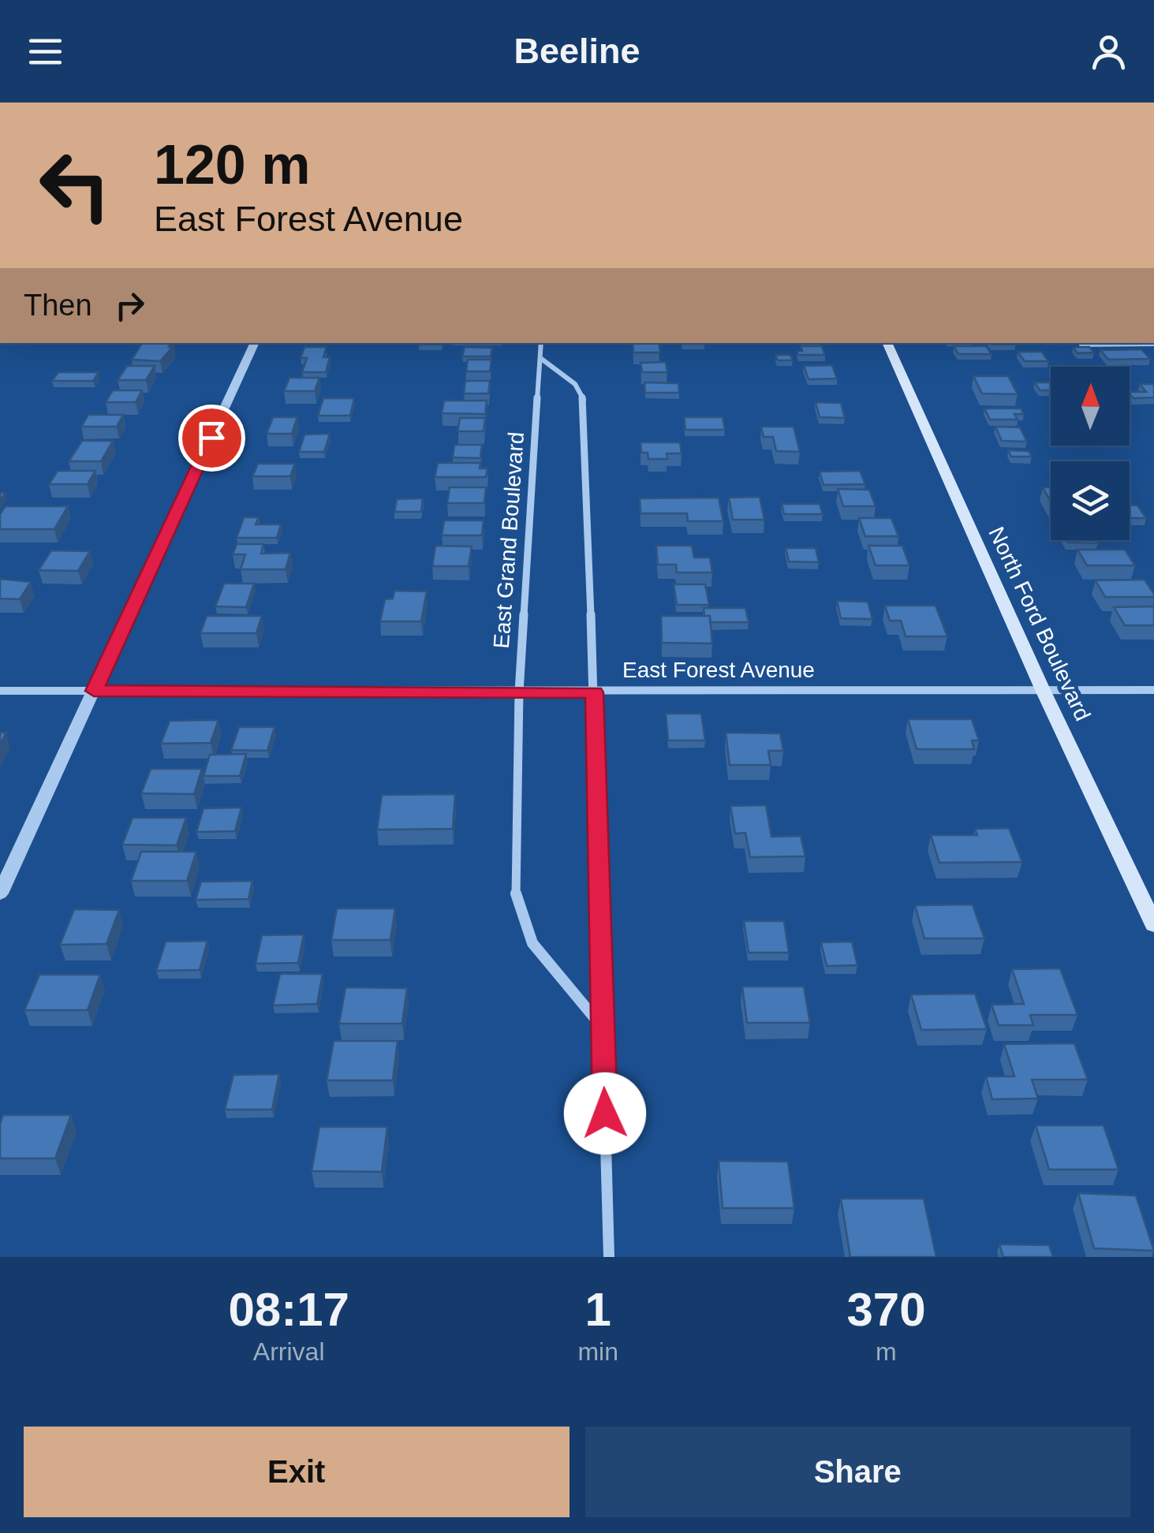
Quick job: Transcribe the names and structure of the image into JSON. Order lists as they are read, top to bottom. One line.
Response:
{"streets":{"main road":["North Ford Boulevard"],"street":["East Grand Boulevard","East Forest Avenue"]},"crossings":[["East Grand Boulevard","East Forest Avenue"],["North Ford Boulevard","East Forest Avenue"]],"north":"top","page":{"header":"Beeline","turn":["120 m","East Forest Avenue"],"then":"Then","eta":["08:17","Arrival","1","min","370","m"],"buttons":["Exit","Share"]}}
